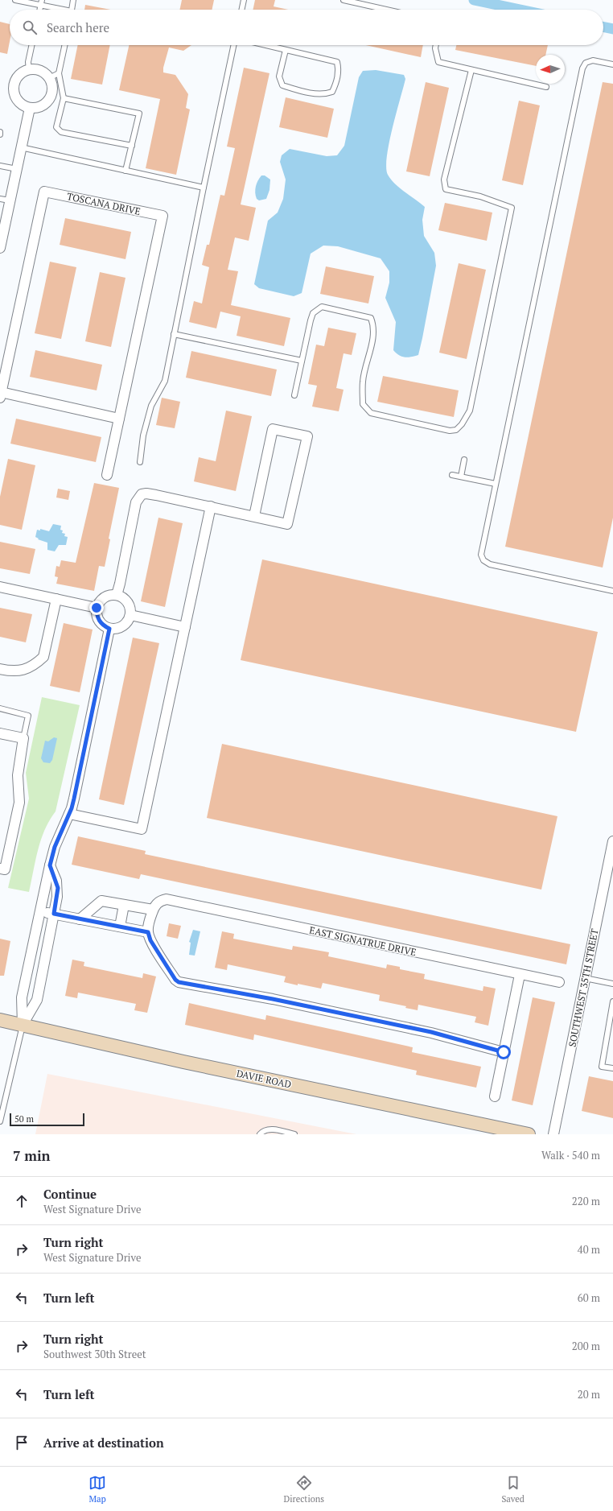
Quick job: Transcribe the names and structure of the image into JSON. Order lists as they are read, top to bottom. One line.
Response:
{"streets":{"main road":["DAVIE ROAD"],"street":["TOSCANA DRIVE","EAST SIGNATRUE DRIVE","SOUTHWEST 35TH STREET"]},"scale_bar":"50 m","north":"left","page":{"search":"Search here","scale":"50 m","heading":["7 min","Walk · 540 m"],"list":[["Continue","West Signature Drive","220 m"],["Turn right","West Signature Drive","40 m"],["Turn left","60 m"],["Turn right","Southwest 30th Street","200 m"],["Turn left","20 m"],"Arrive at destination"],"nav":["Map","Directions","Saved"]}}
